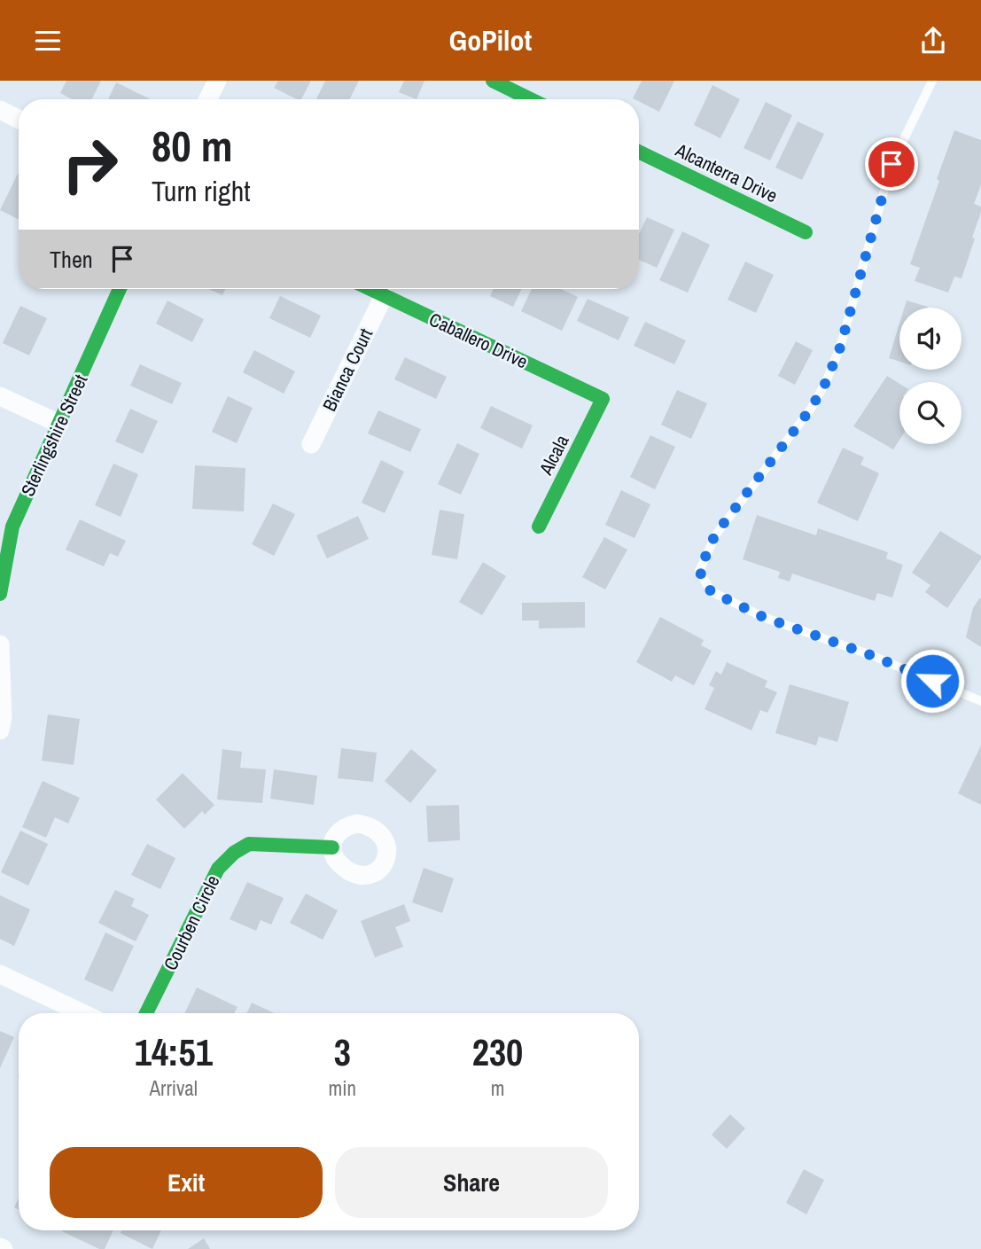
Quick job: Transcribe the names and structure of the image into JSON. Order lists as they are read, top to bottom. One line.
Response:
{"streets":{"street":["Alcanterra Drive","Caballero Drive","Bianca Court","Sterlingshire Street","Alcala","Courben Circle"]},"crossings":[["Caballero Drive","Bianca Court"],["Caballero Drive","Alcala"]],"page":{"header":"GoPilot","turn":["80 m","Turn right"],"then":"Then","eta":["14:51","Arrival","3","min","230","m"],"buttons":["Exit","Share"]}}
